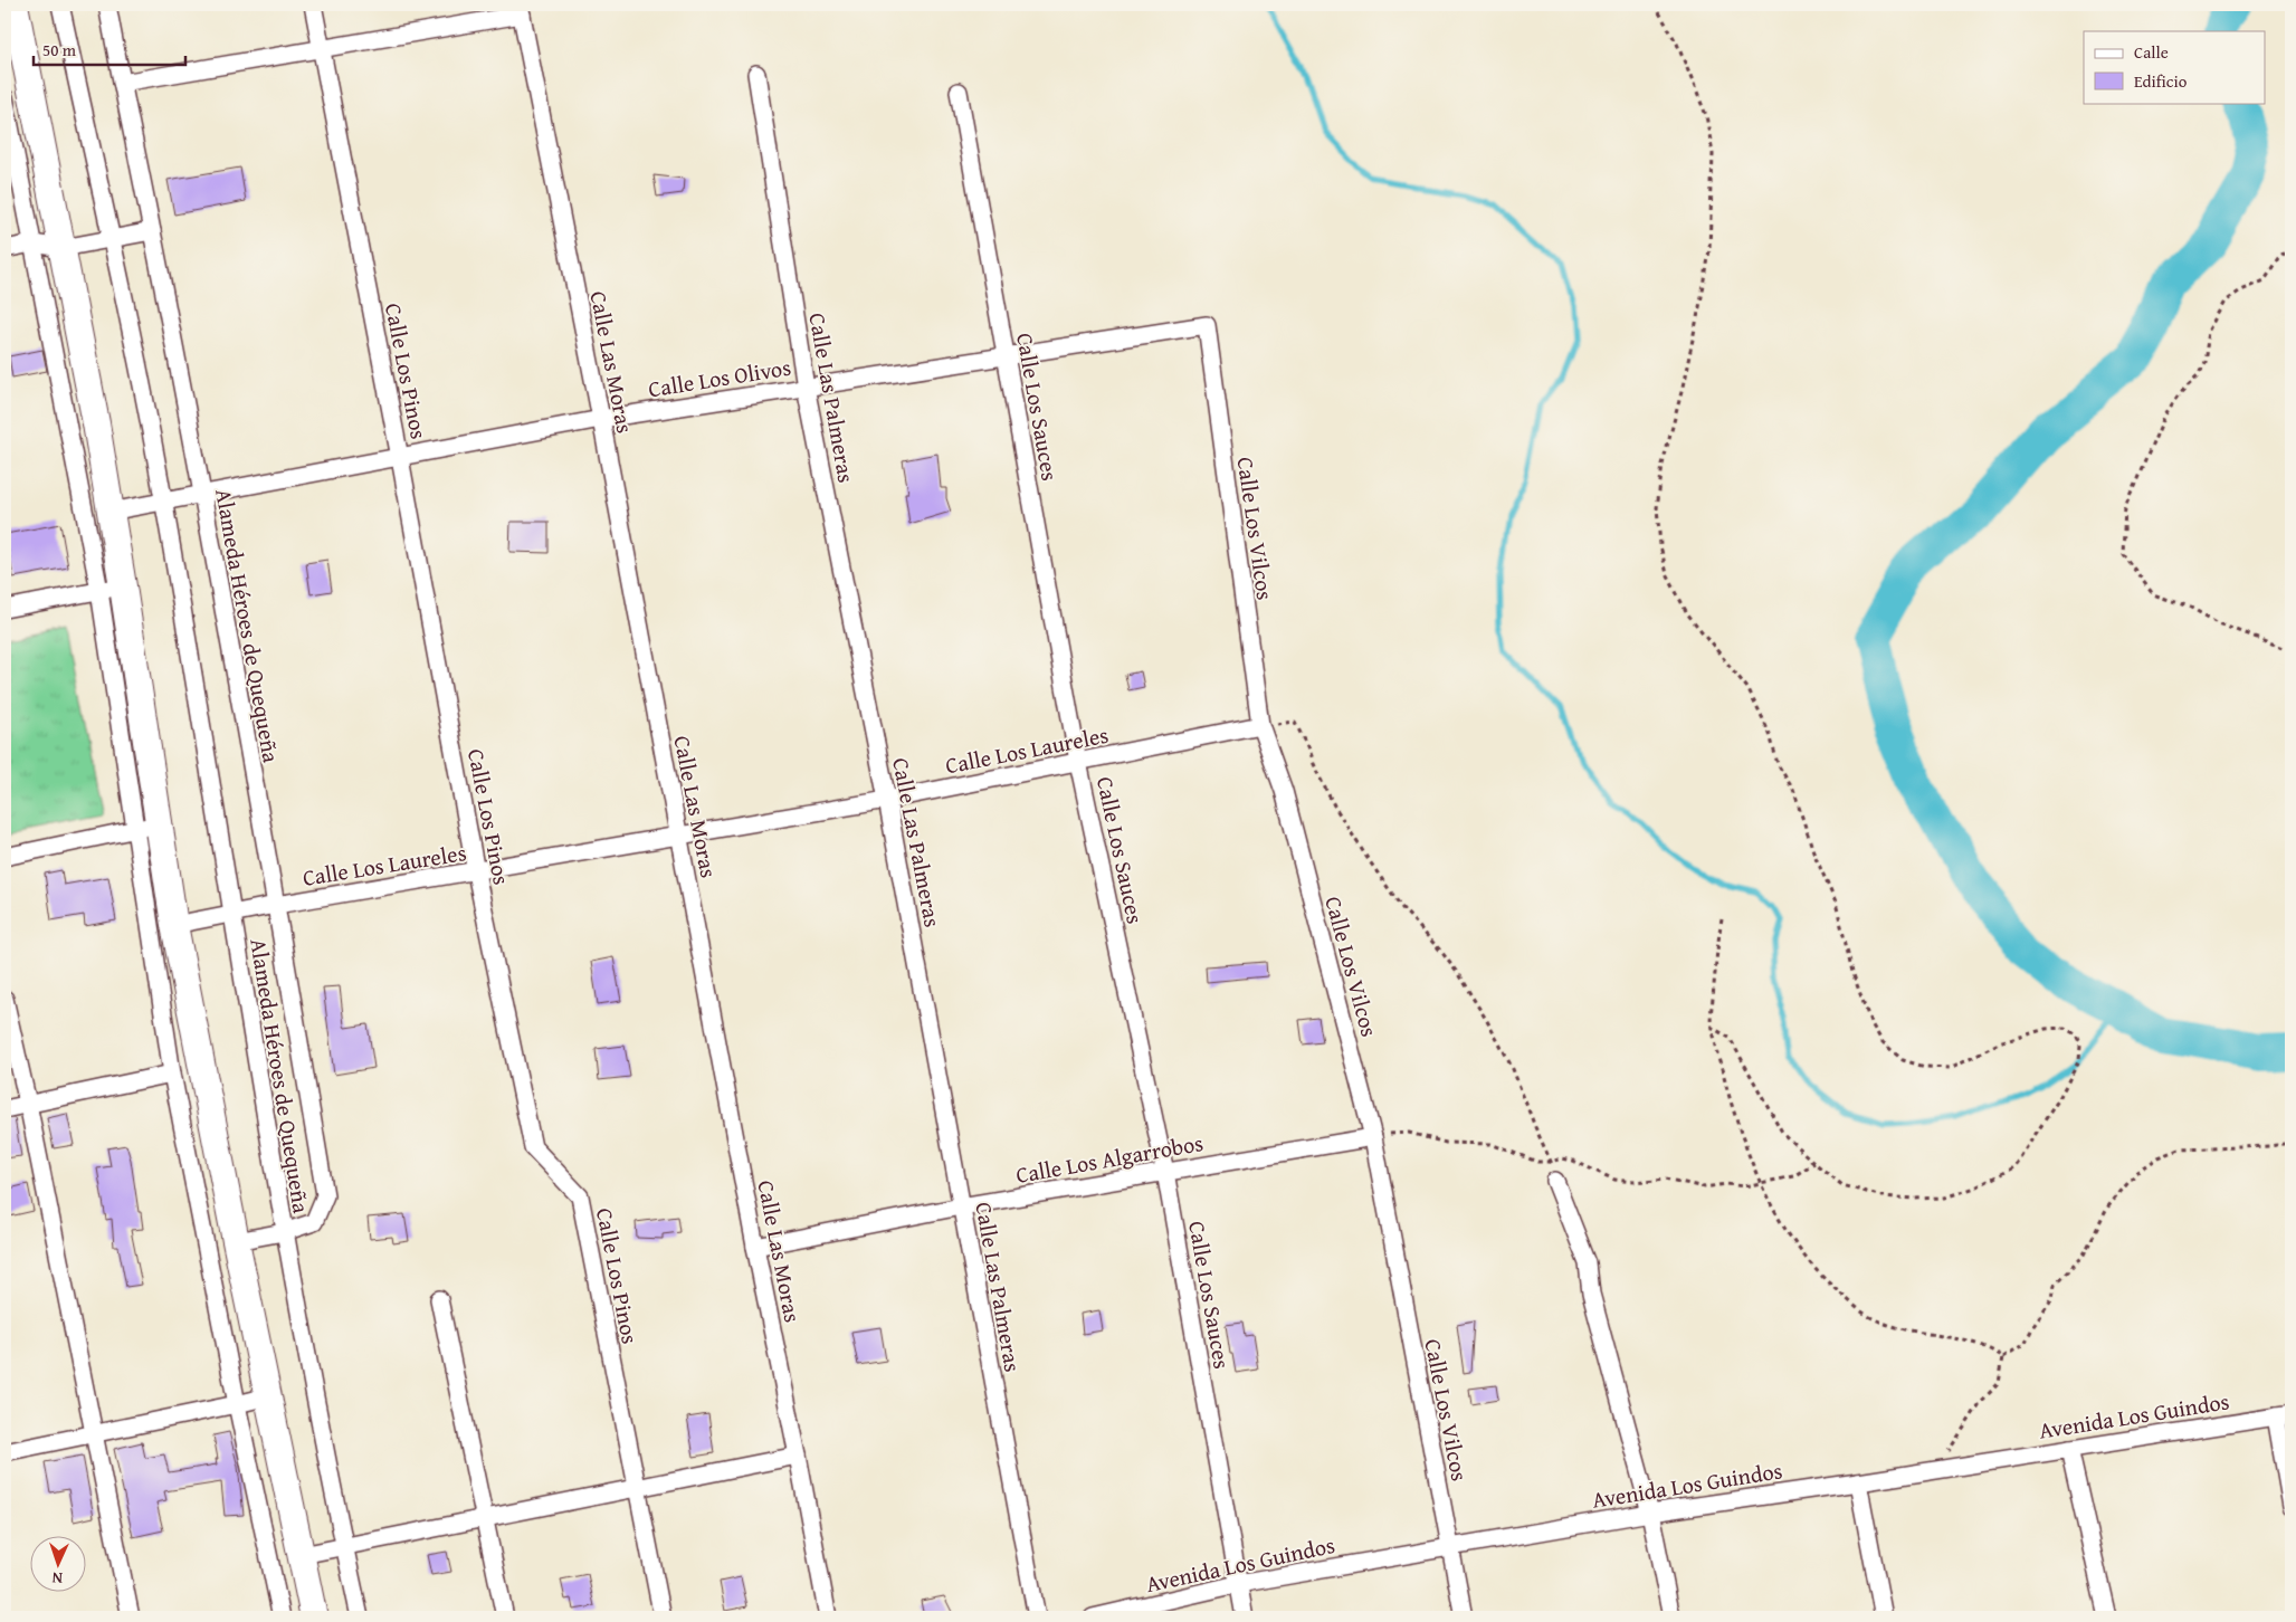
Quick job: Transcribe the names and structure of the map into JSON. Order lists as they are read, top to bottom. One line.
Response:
{"streets":{"street":["Calle Las Moras","Calle Los Pinos","Calle Los Olivos","Calle Las Palmeras","Calle Los Sauces","Calle Los Vilcos","Alameda Héroes de Quequeña","Calle Los Laureles","Calle Los Algarrobos","Avenida Los Guindos"]},"crossings":[["Calle Las Moras","Calle Los Olivos"],["Calle Las Moras","Calle Los Laureles"],["Calle Las Moras","Calle Los Algarrobos"],["Calle Los Pinos","Calle Los Olivos"],["Calle Los Pinos","Calle Los Laureles"],["Calle Los Olivos","Calle Las Palmeras"],["Calle Los Olivos","Calle Los Sauces"],["Calle Los Olivos","Calle Los Vilcos"],["Calle Los Olivos","Alameda Héroes de Quequeña"],["Calle Las Palmeras","Calle Los Laureles"],["Calle Las Palmeras","Calle Los Algarrobos"],["Calle Los Sauces","Calle Los Laureles"],["Calle Los Sauces","Calle Los Algarrobos"],["Calle Los Sauces","Avenida Los Guindos"],["Calle Los Vilcos","Calle Los Laureles"],["Calle Los Vilcos","Calle Los Algarrobos"],["Calle Los Vilcos","Avenida Los Guindos"],["Alameda Héroes de Quequeña","Calle Los Laureles"]],"legend":["Calle","Edificio"],"scale_bar":"50 m","north":"bottom"}
